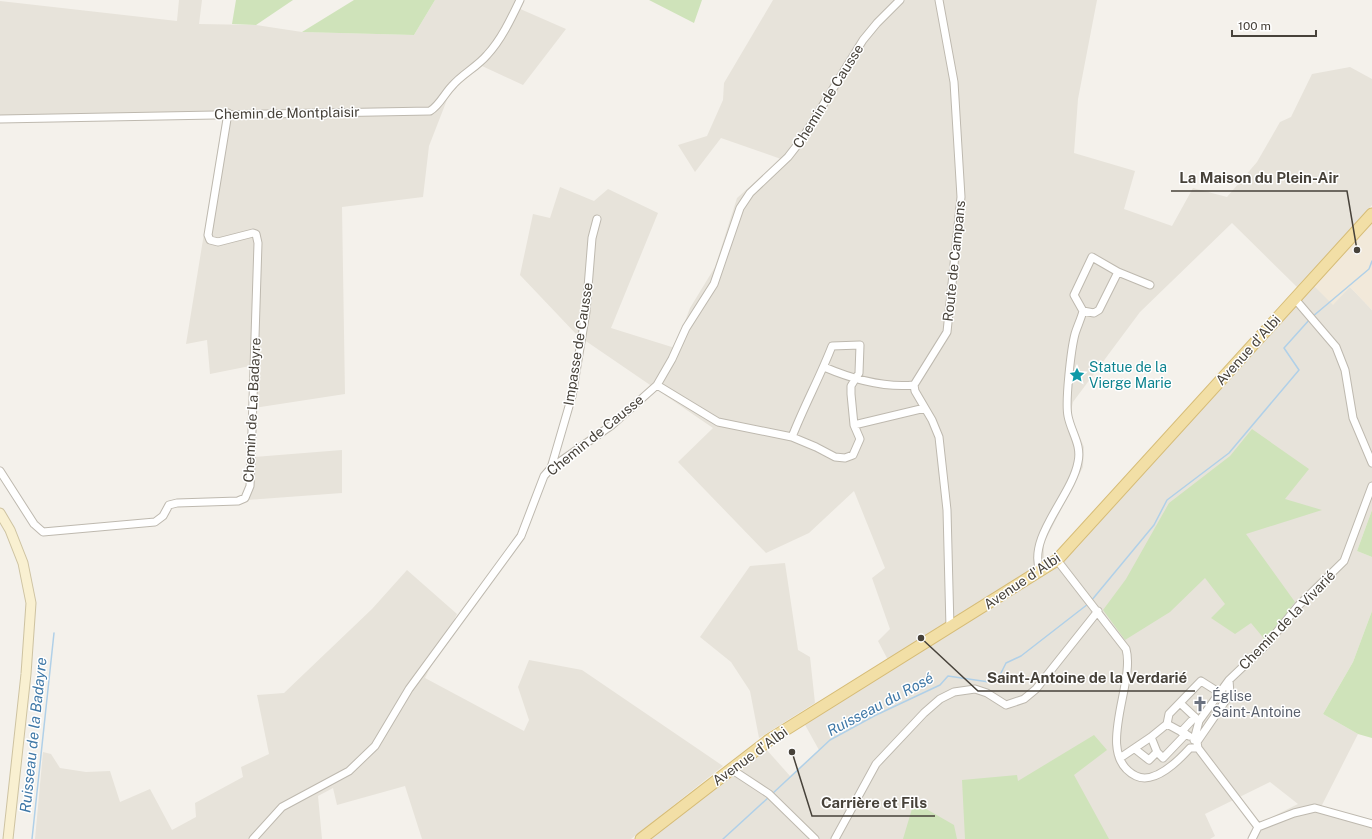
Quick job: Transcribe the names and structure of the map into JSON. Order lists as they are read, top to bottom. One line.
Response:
{"streets":{"main road":["Avenue d'Albi"],"street":["Chemin de Causse","Chemin de Montplaisir","Route de Campans","Impasse de Causse","Chemin de La Badayre","Chemin de la Vivarié"]},"crossings":[["Chemin de Causse","Impasse de Causse"],["Chemin de Montplaisir","Chemin de La Badayre"]],"water":["Ruisseau du Rosé","Ruisseau de la Badayre"],"places":{"other":["La Maison du Plein-Air","Saint-Antoine de la Verdarié","Carrière et Fils"],"place":["Statue de la Vierge Marie"],"church":["Église Saint-Antoine"]},"scale_bar":"100 m"}
